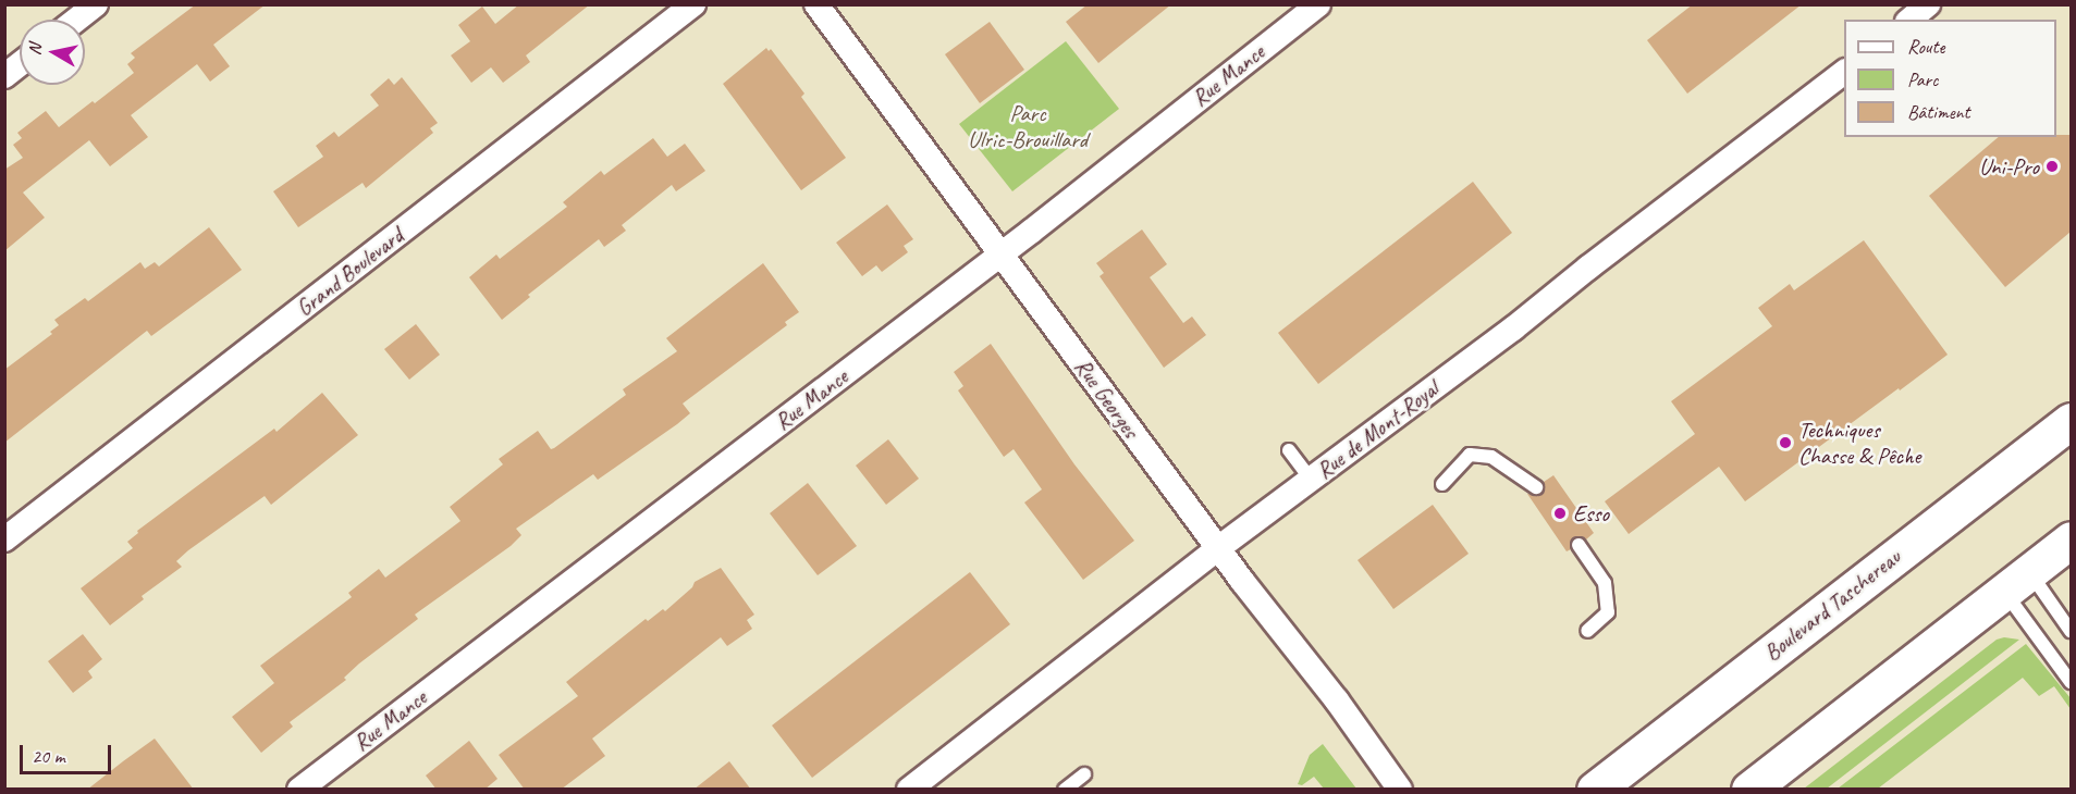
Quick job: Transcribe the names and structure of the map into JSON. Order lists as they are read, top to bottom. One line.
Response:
{"streets":{"main road":["Boulevard Taschereau"],"street":["Rue Mance","Grand Boulevard","Rue Georges","Rue de Mont-Royal"]},"crossings":[["Rue Mance","Rue Georges"],["Rue Georges","Rue de Mont-Royal"]],"parks":["Parc Ulric-Brouillard"],"places":["Uni-Pro","Techniques Chasse & Pêche","Esso"],"legend":["Route","Parc","Bâtiment"],"scale_bar":"20 m","north":"left"}
